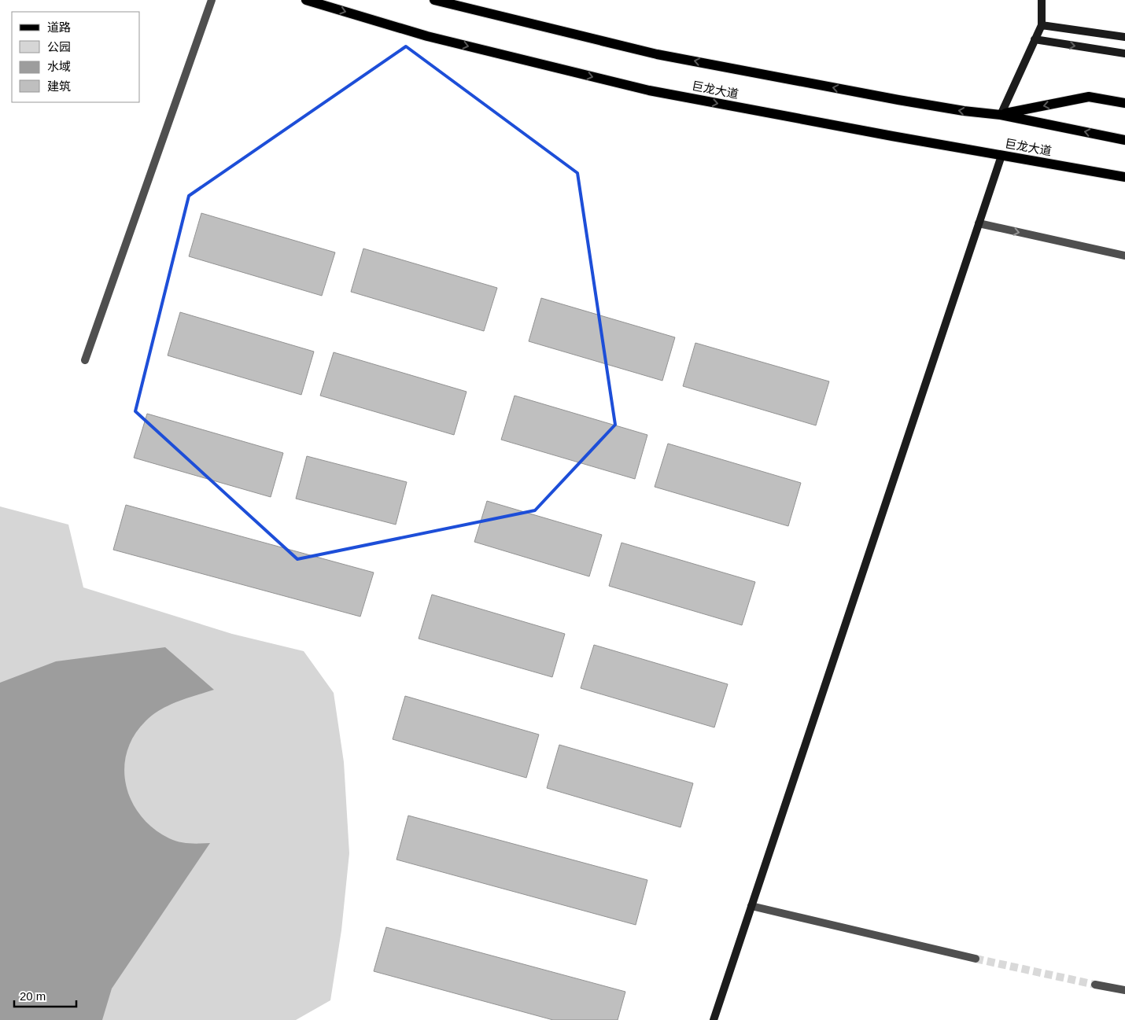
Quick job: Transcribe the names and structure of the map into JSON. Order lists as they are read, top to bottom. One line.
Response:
{"streets":{"main road":["巨龙大道"]},"legend":["道路","公园","水域","建筑"],"scale_bar":"20 m"}
